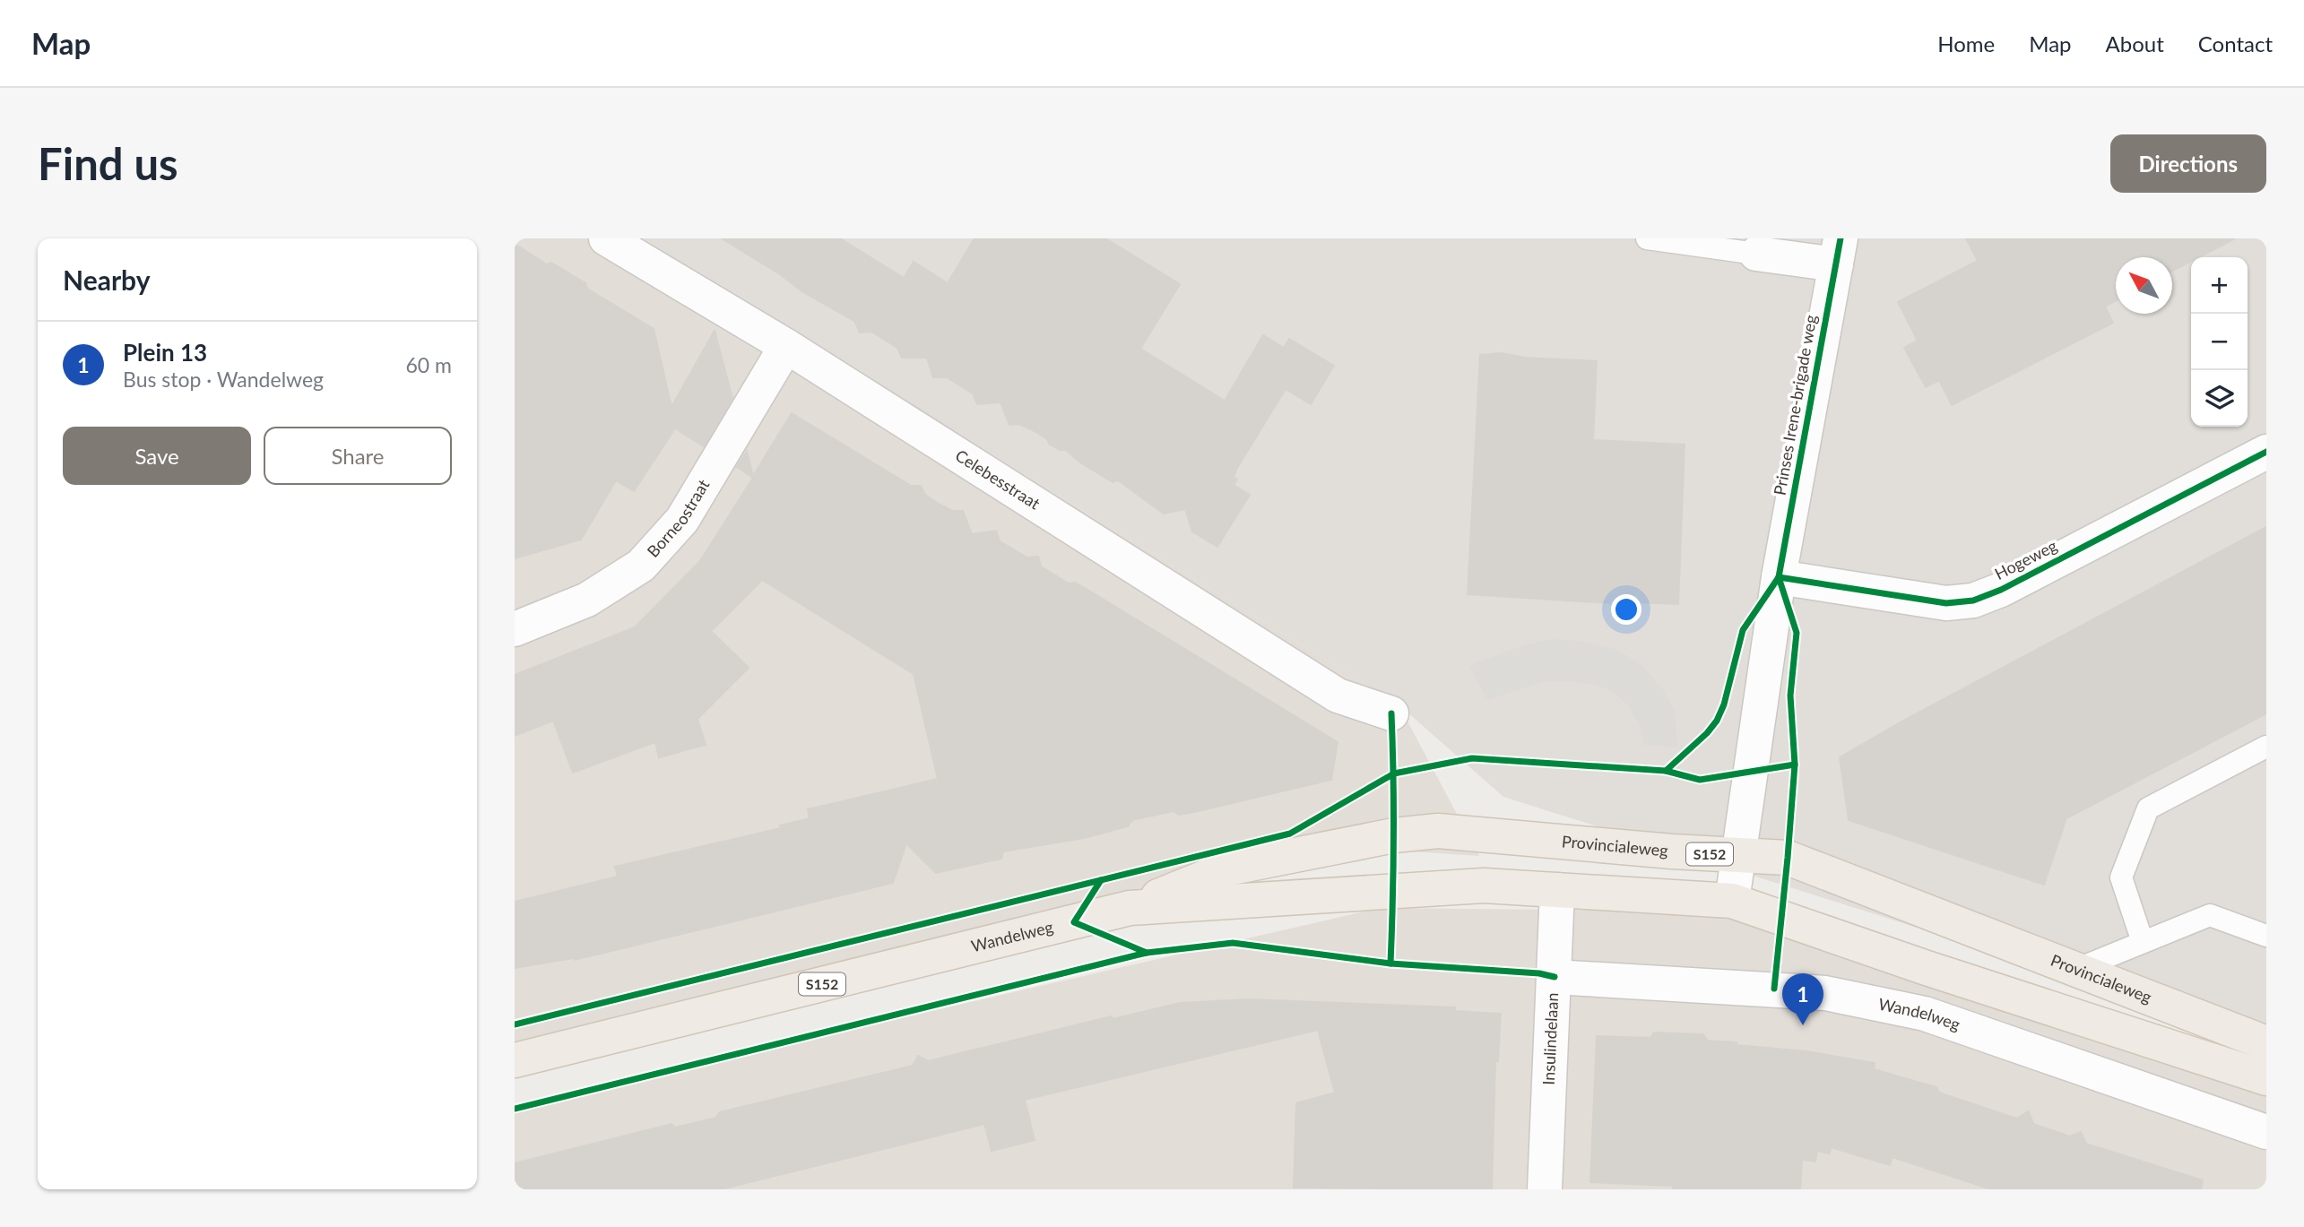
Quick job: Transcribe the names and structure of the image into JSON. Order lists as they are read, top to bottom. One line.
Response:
{"streets":{"main road":["Provincialeweg","S152","Wandelweg"],"street":["Prinses Irene-brigade weg","Celebesstraat","Borneostraat","Hogeweg","Insulindelaan"]},"crossings":[["Prinses Irene-brigade weg","Hogeweg"],["Prinses Irene-brigade weg","Provincialeweg"],["Prinses Irene-brigade weg","S152"],["Celebesstraat","Borneostraat"],["Provincialeweg","Wandelweg"],["S152","Wandelweg"],["S152","Insulindelaan"],["Wandelweg","Insulindelaan"]],"north":"top left","page":{"header":"Map","nav":["Home","Map","About","Contact"],"buttons":["Directions",["Save","Share"]],"title":"Find us","heading":"Nearby","map_buttons":["+","−"],"list":[{"mark":"1","name":"Plein 13","note":"Bus stop · Wandelweg","value":"60 m"}],"pins":"1"}}
